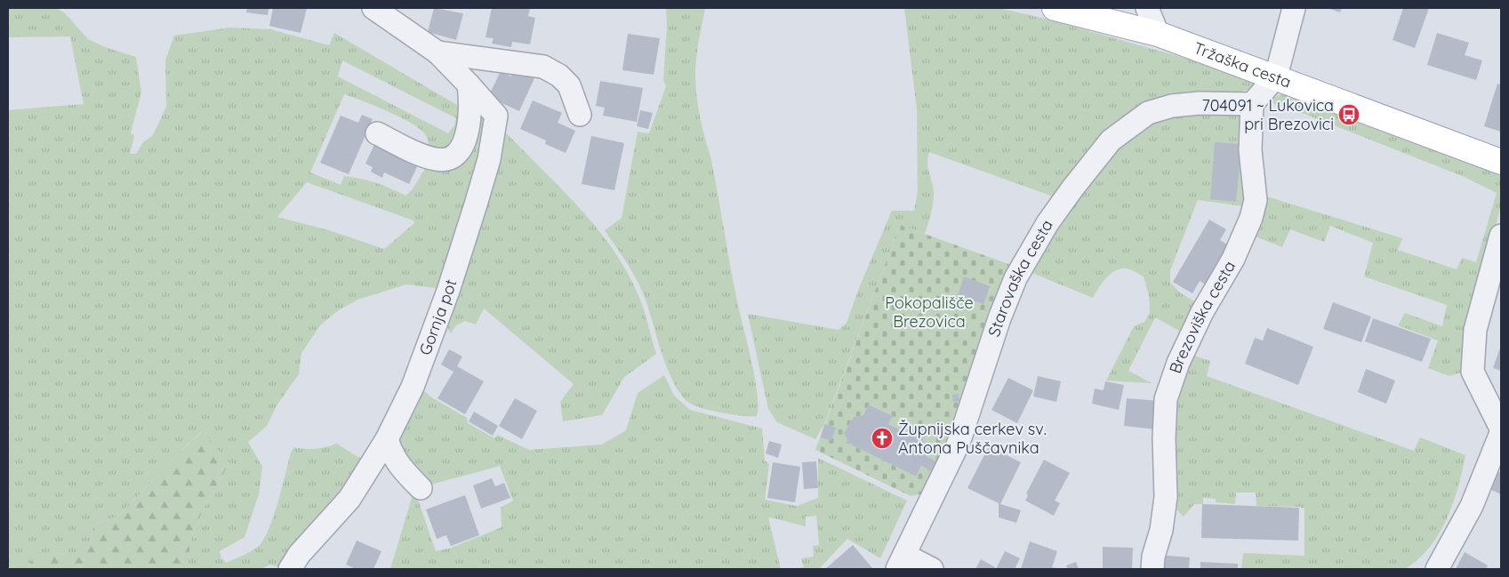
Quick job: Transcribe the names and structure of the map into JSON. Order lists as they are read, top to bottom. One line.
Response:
{"streets":{"main road":["Tržaška cesta"],"street":["Starovaška cesta","Gornja pot","Brezoviška cesta"]},"crossings":[["Starovaška cesta","Brezoviška cesta"]],"parks":["Pokopališče Brezovica"],"places":{"bus stop":["704091 ~ Lukovica pri Brezovici"],"church":["Župnijska cerkev sv. Antona Puščavnika"]}}
